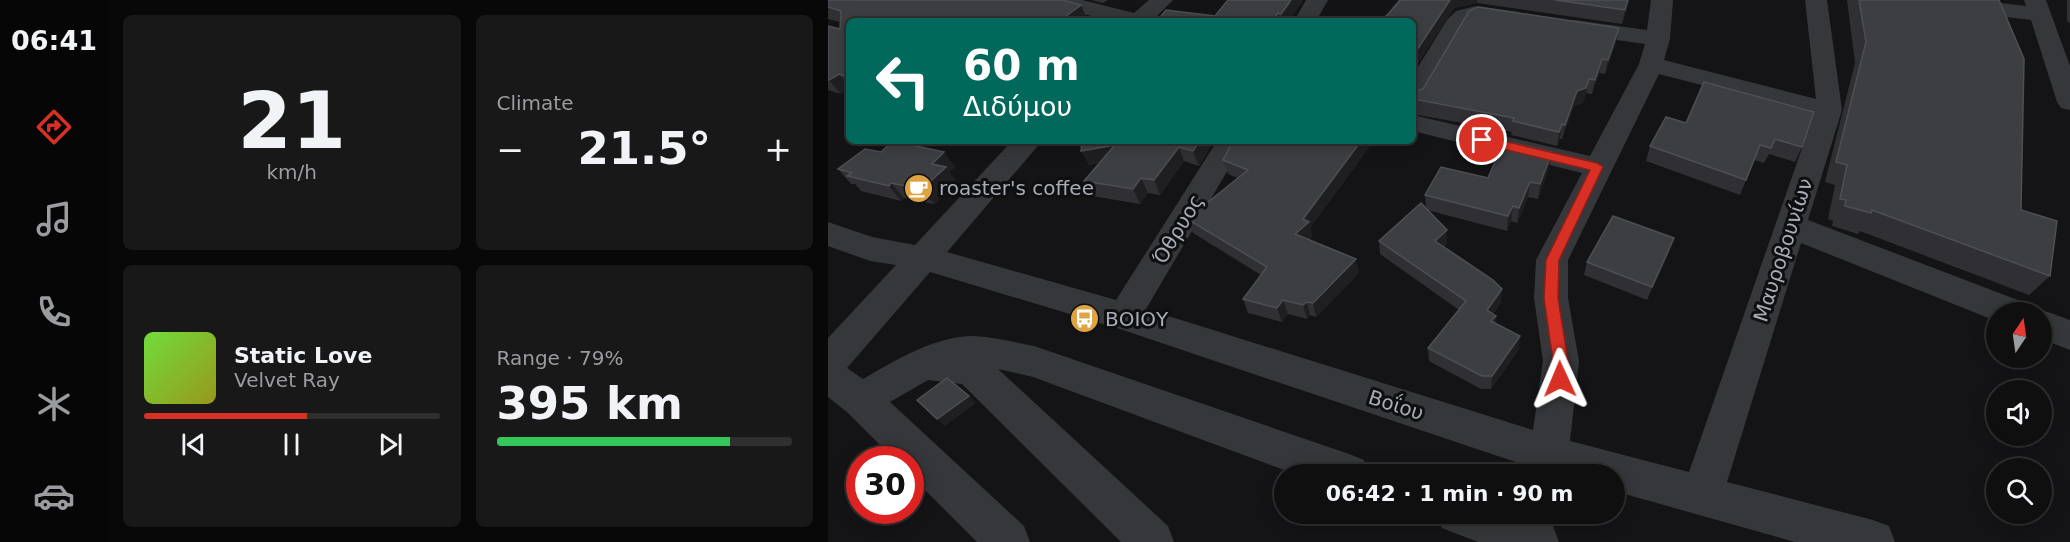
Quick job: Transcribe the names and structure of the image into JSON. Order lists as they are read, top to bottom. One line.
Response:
{"streets":{"street":["Όθρυος","Μαυροβουνίων","Βοΐου"]},"crossings":[["Όθρυος","Βοΐου"],["Μαυροβουνίων","Βοΐου"]],"places":{"cafe":["roaster's coffee"],"bus stop":["ΒΟΙΟΥ"]},"north":"top","page":{"tabs":"06:41","tile":[["21","km/h"],"Climate",["Range · 79%","395 km"]],"turn":["60 m","Διδύμου"],"heat":["−","21.5°","+"],"song":["Static Love","Velvet Ray"],"limit":"30","trip":"06:42 · 1 min · 90 m"}}
